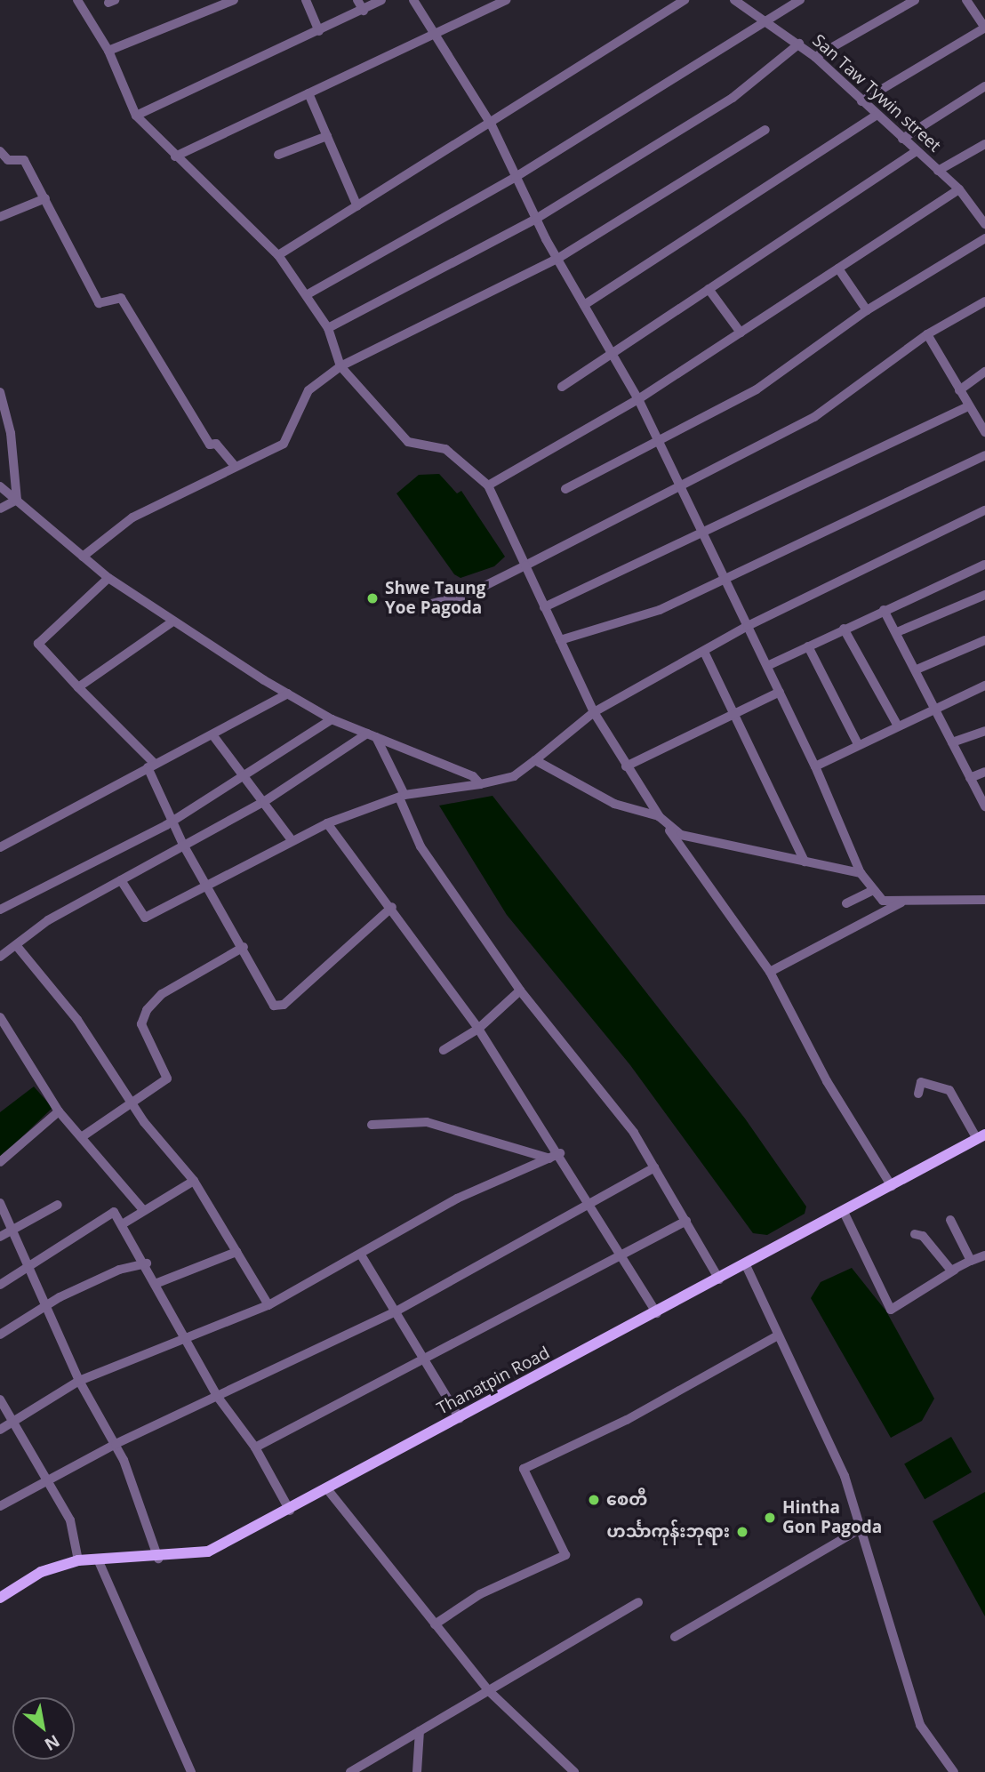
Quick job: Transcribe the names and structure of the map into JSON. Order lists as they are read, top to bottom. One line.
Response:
{"streets":{"main road":["Thanatpin Road"],"street":["San Taw Tywin street"]},"places":["Shwe Taung Yoe Pagoda","စေတီ","Hintha Gon Pagoda","ဟင်္သာကုန်းဘုရား"],"north":"bottom right"}
